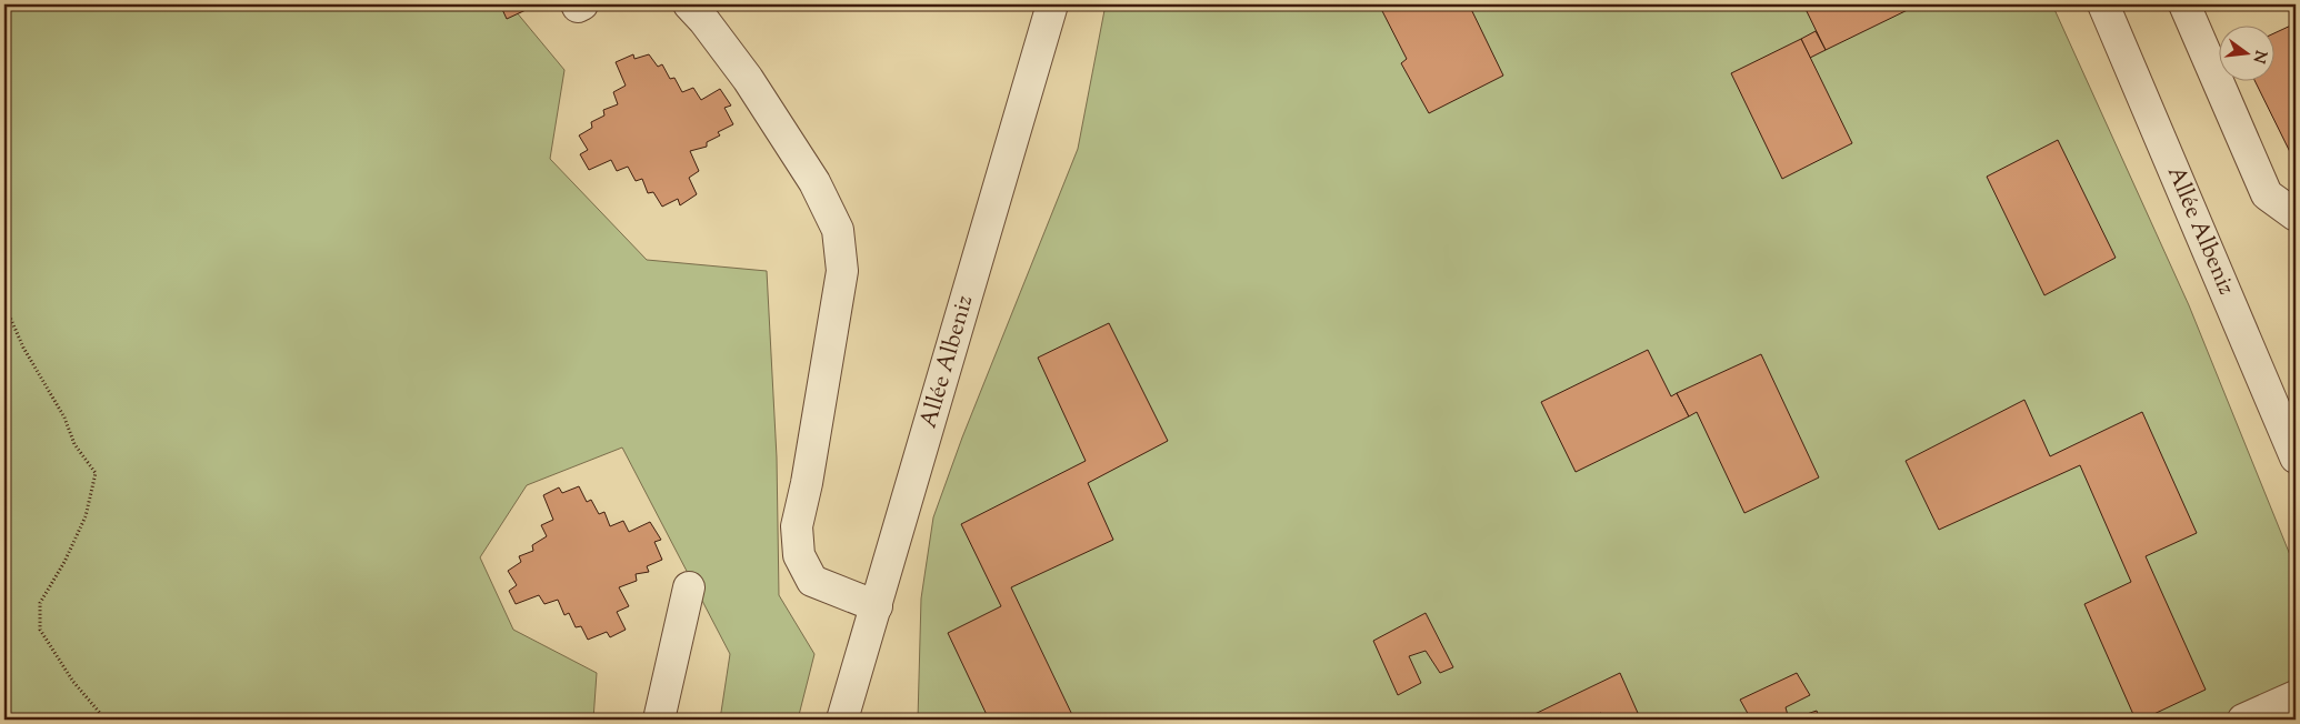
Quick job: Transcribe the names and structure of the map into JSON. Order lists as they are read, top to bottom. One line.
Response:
{"streets":{"street":["Allée Albeniz"]},"north":"right"}
